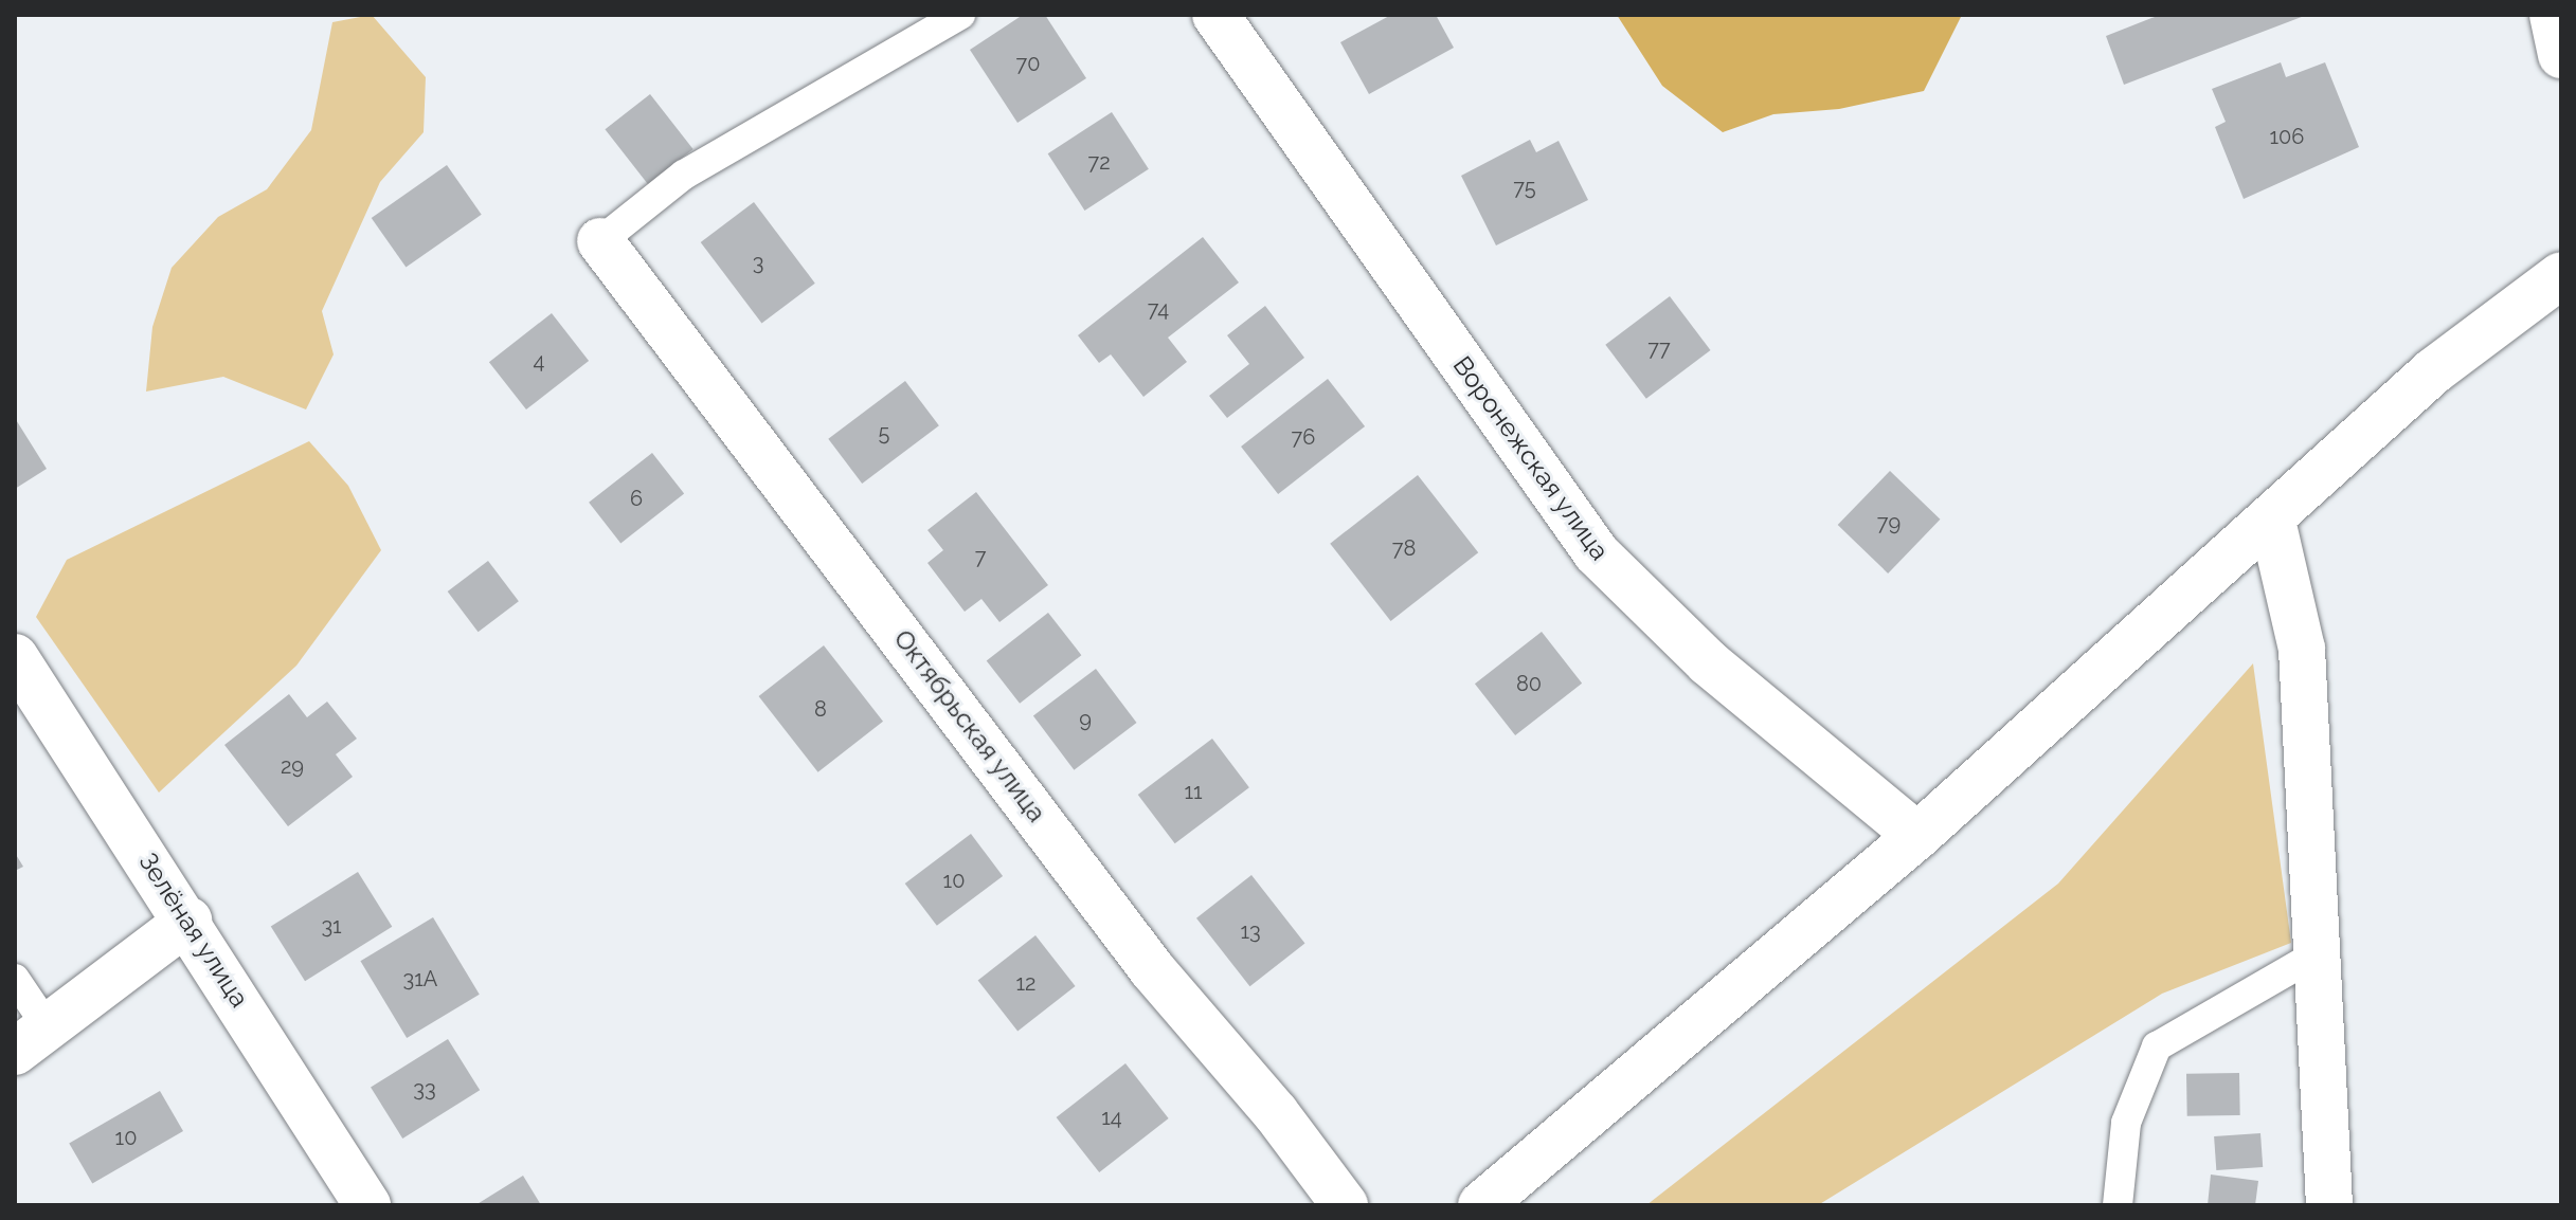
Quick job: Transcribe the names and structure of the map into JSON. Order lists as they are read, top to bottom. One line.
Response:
{"streets":{"street":["Воронежская улица","Октябрьская улица","Зелёная улица"]},"house_numbers":["70","106","72","75","3","74","77","4","5","76","6","79","78","7","80","8","9","29","11","10","31","13","31А","12","33","14","10"]}
